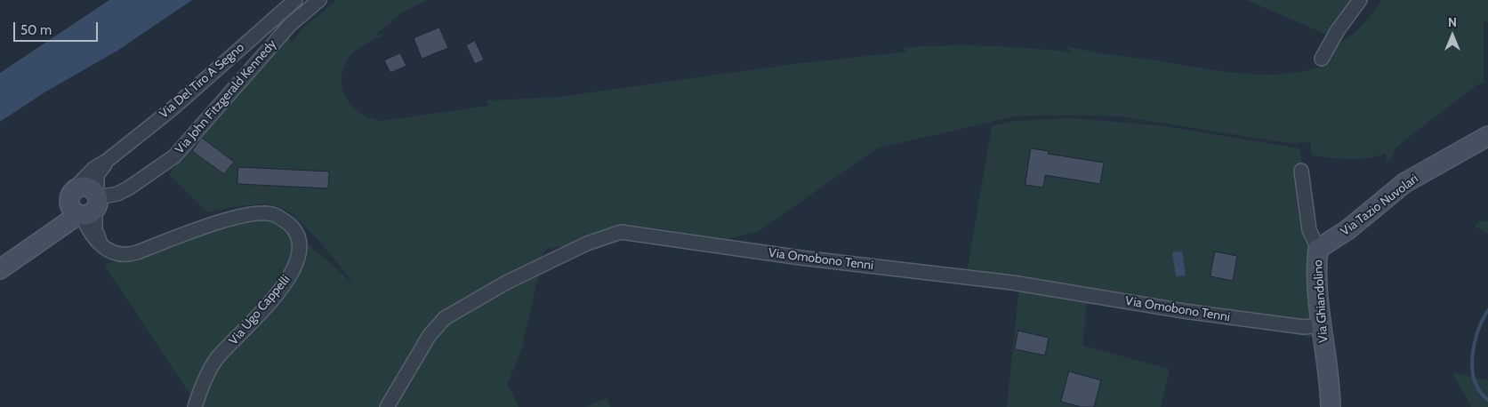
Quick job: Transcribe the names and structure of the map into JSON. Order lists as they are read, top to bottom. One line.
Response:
{"streets":{"street":["Via Del Tiro A Segno","Via John Fitzgerald Kennedy","Via Tazio Nuvolari","Via Omobono Tenni","Via Ghiandolino","Via Ugo Cappelli"]},"crossings":[["Via Del Tiro A Segno","Via John Fitzgerald Kennedy"],["Via Del Tiro A Segno","Via Ugo Cappelli"],["Via John Fitzgerald Kennedy","Via Ugo Cappelli"],["Via Tazio Nuvolari","Via Ghiandolino"],["Via Omobono Tenni","Via Ghiandolino"]],"scale_bar":"50 m","north":"top"}
